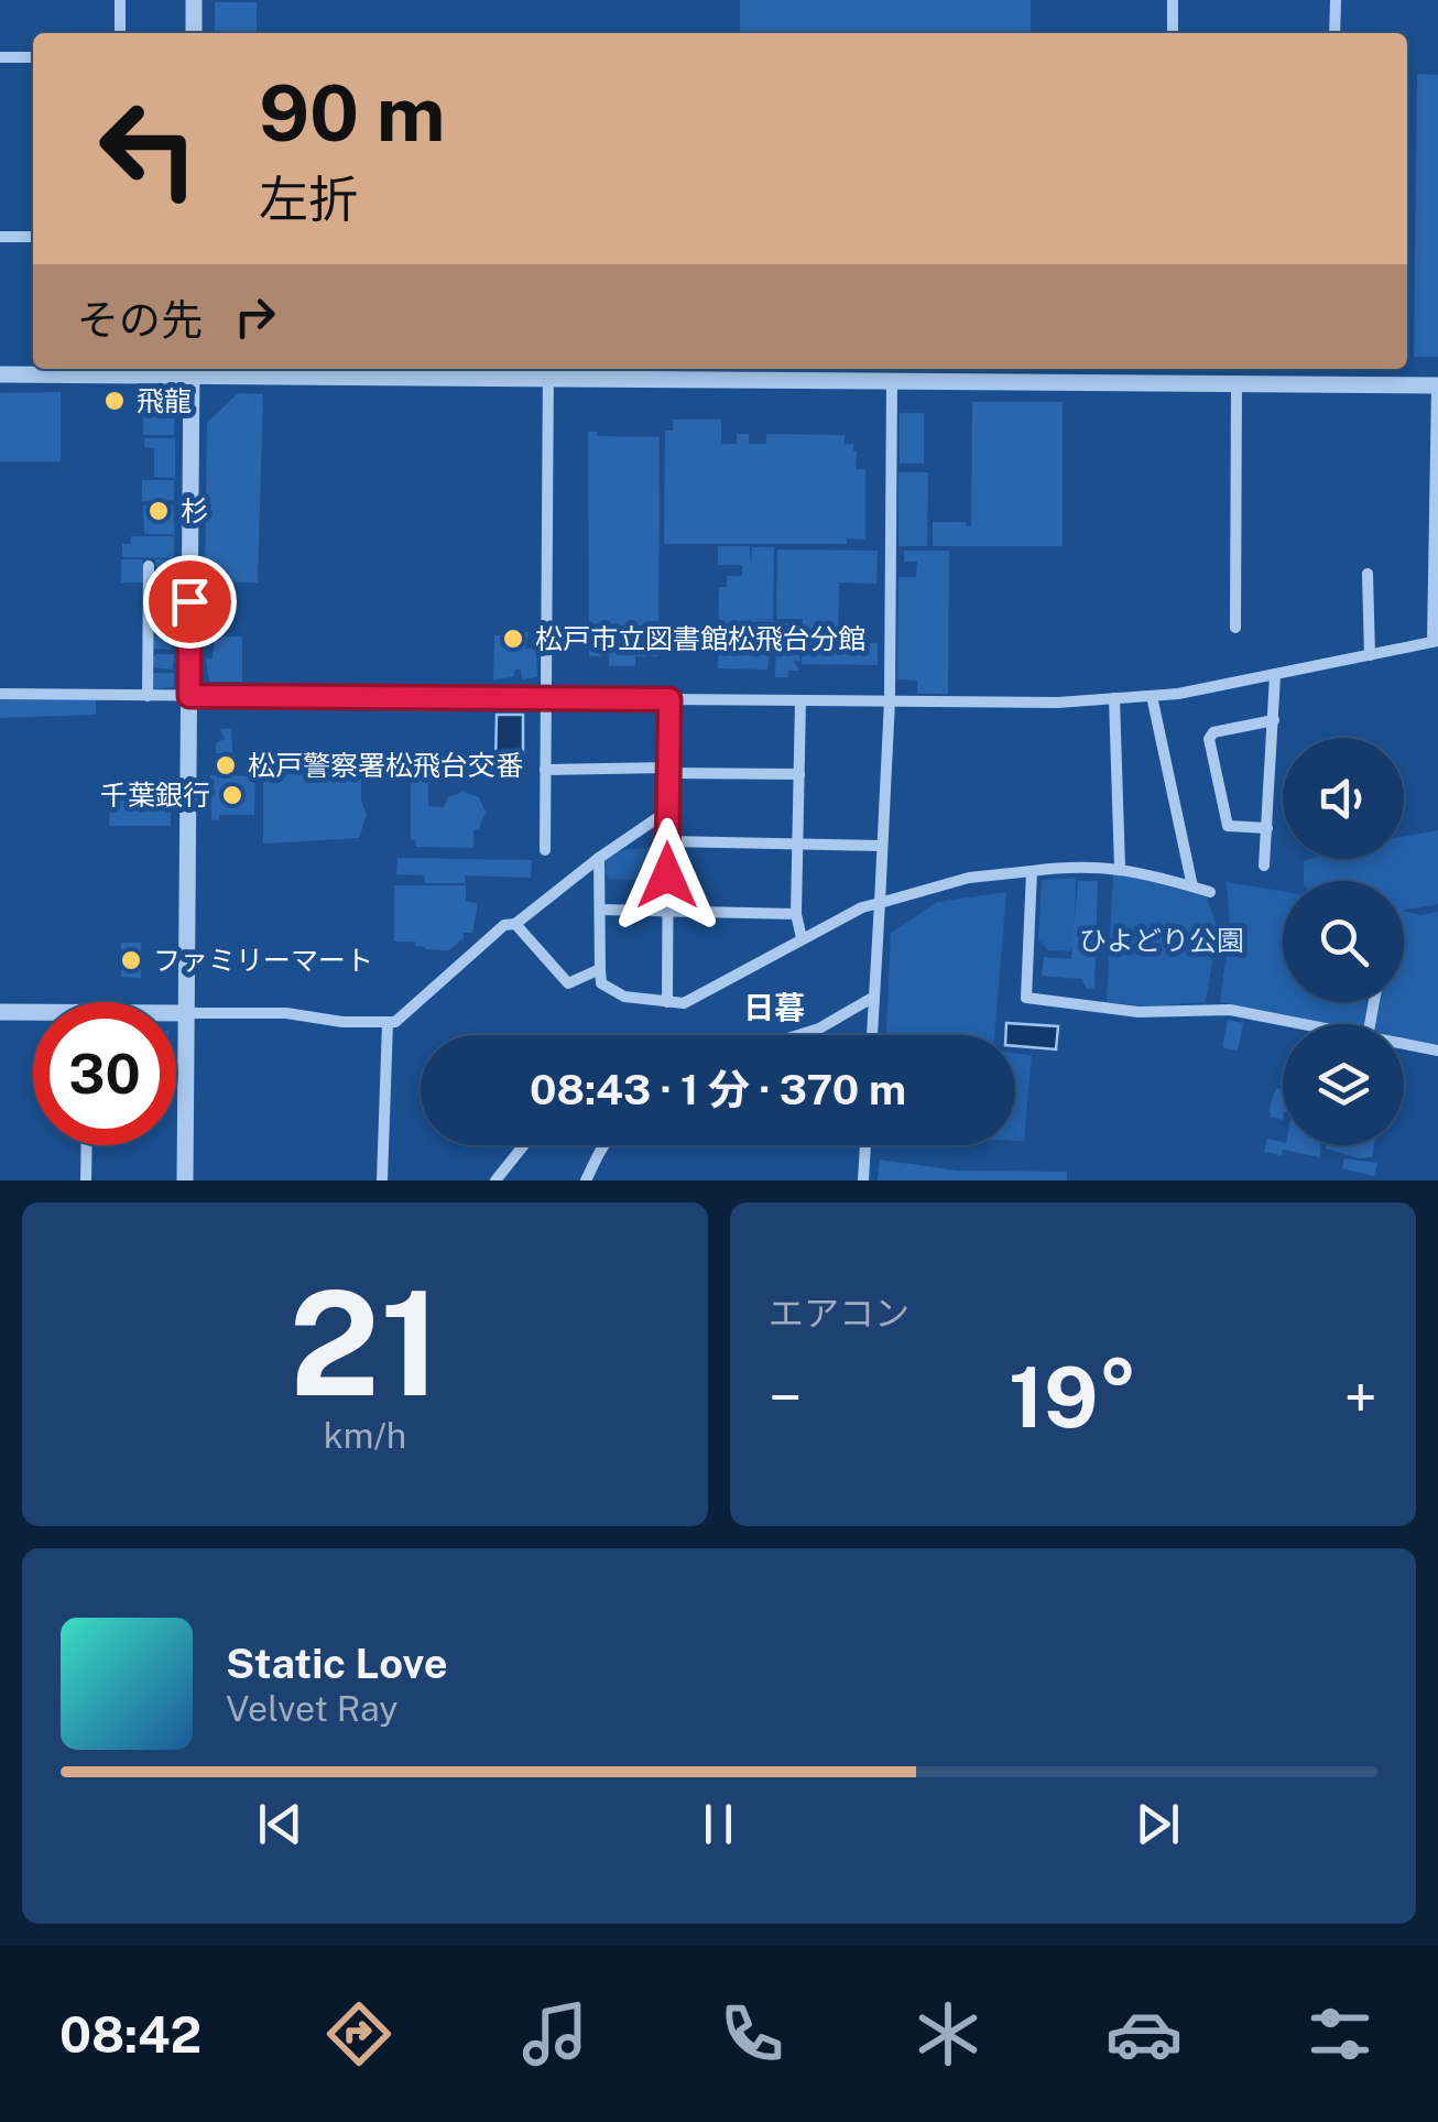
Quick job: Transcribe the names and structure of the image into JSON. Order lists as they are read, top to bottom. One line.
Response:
{"districts":["日暮"],"parks":["ひよどり公園"],"places":["飛龍","杉","松戸市立図書館松飛台分館","松戸警察署松飛台交番","千葉銀行","ファミリーマート"],"page":{"turn":["90 m","左折"],"then":"その先","limit":"30","trip":"08:43 · 1 分 · 370 m","tile":[["21","km/h"],"エアコン"],"heat":["−","19°","+"],"song":["Static Love","Velvet Ray"],"tabs":"08:42"}}
